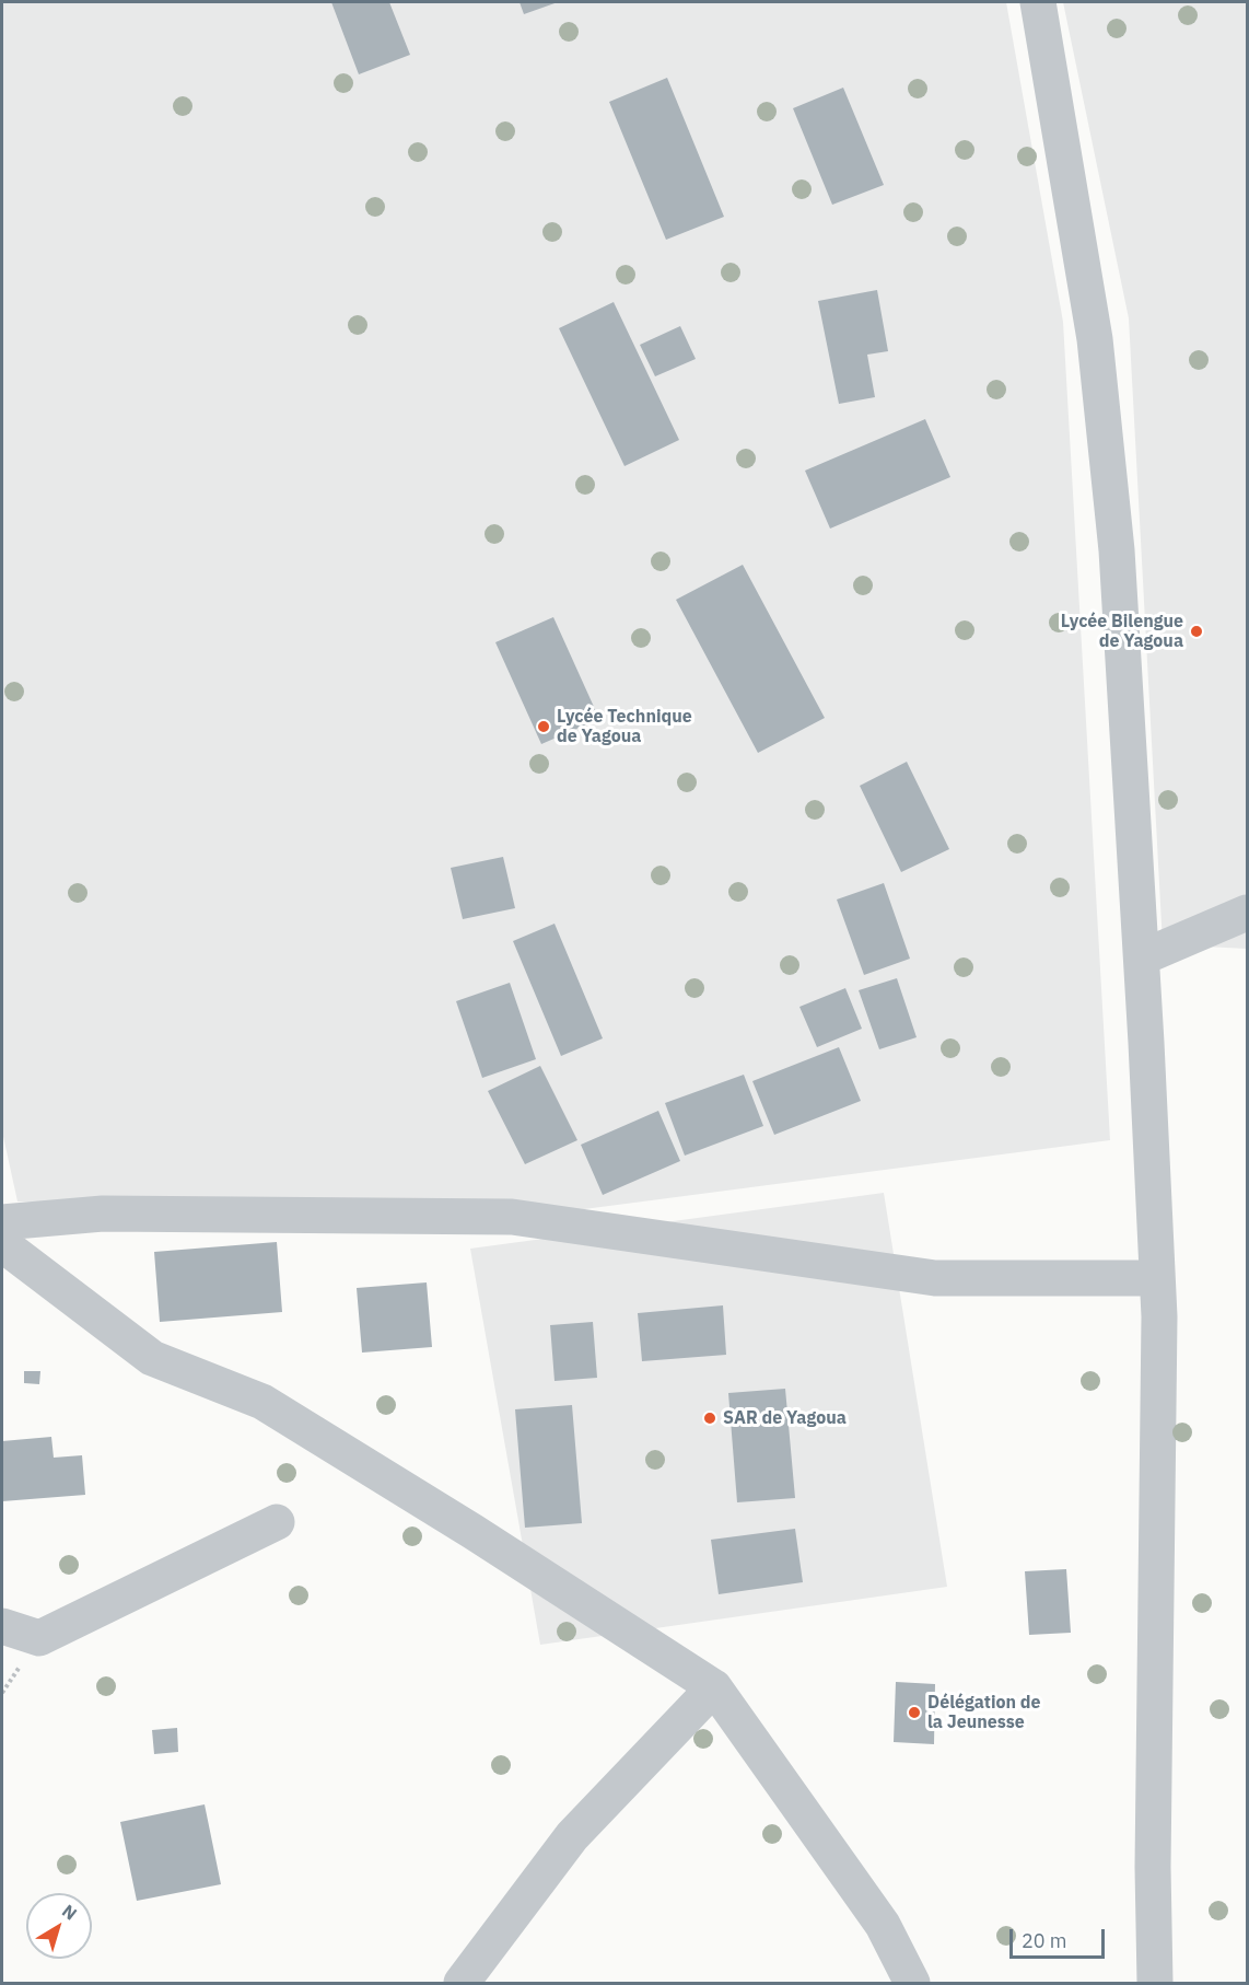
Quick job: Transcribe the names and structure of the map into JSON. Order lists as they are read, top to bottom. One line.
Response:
{"places":["Lycée Bilengue de Yagoua","Lycée Technique de Yagoua","SAR de Yagoua","Délégation de la Jeunesse"],"scale_bar":"20 m","north":"top right"}
